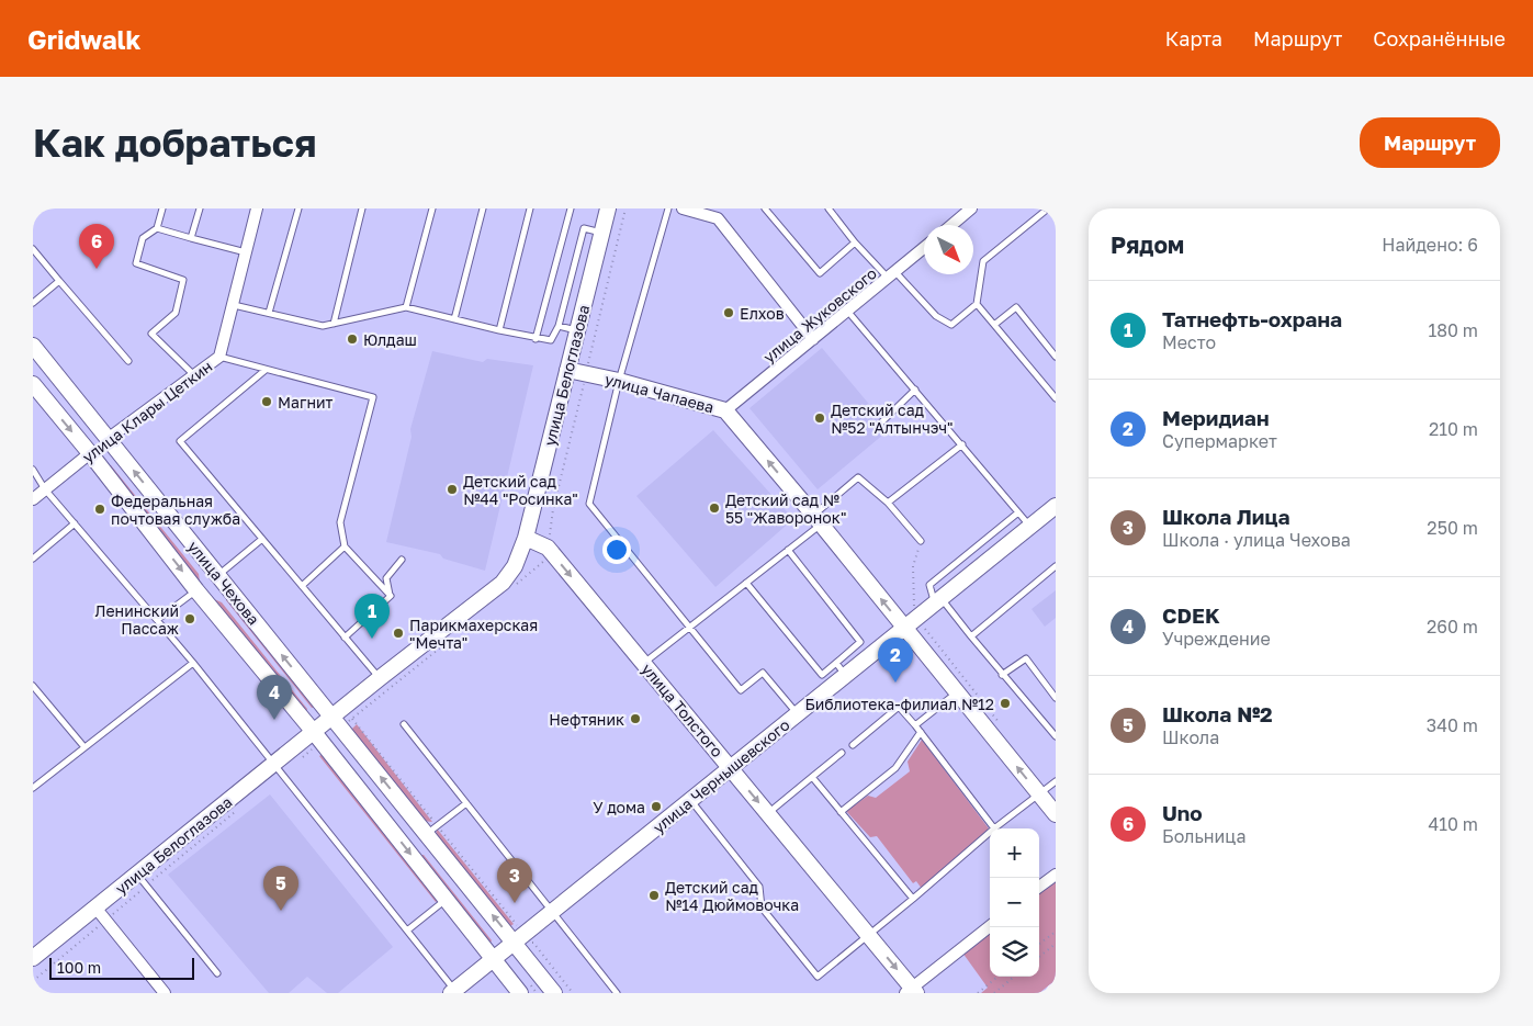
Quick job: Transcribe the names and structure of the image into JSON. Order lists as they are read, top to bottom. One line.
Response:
{"streets":{"street":["улица Жуковского","улица Белоглазова","улица Чапаева","улица Клары Цеткин","улица Чехова","улица Толстого","улица Чернышевского"]},"crossings":[["улица Жуковского","улица Чапаева"],["улица Белоглазова","улица Чапаева"],["улица Белоглазова","улица Чехова"],["улица Белоглазова","улица Толстого"],["улица Чапаева","улица Чернышевского"],["улица Клары Цеткин","улица Чехова"],["улица Чехова","улица Чернышевского"],["улица Толстого","улица Чернышевского"]],"one_way":["улица Чапаева","улица Толстого"],"places":["Елхов","Юлдаш","Магнит","Детский сад №52 \"Алтынчэч\"","Детский сад №44 \"Росинка\"","Детский сад № 55 \"Жаворонок\"","Федеральная почтовая служба","Ленинский Пассаж","Парикмахерская \"Мечта\"","Библиотека-филиал №12","Нефтяник","У дома","Детский сад №14 Дюймовочка"],"scale_bar":"100 m","north":"bottom right","page":{"header":"Gridwalk","nav":["Карта","Маршрут","Сохранённые"],"buttons":"Маршрут","title":"Как добраться","heading":["Рядом","Найдено: 6"],"pins":["6","1","2","4","3","5"],"list":[{"mark":"1","name":"Татнефть-охрана","note":"Место","value":"180 m"},{"mark":"2","name":"Меридиан","note":"Супермаркет","value":"210 m"},{"mark":"3","name":"Школа Лица","note":"Школа · улица Чехова","value":"250 m"},{"mark":"4","name":"CDEK","note":"Учреждение","value":"260 m"},{"mark":"5","name":"Школа №2","note":"Школа","value":"340 m"},{"mark":"6","name":"Uno","note":"Больница","value":"410 m"}],"map_buttons":["+","−"],"scale":"100 m"}}
